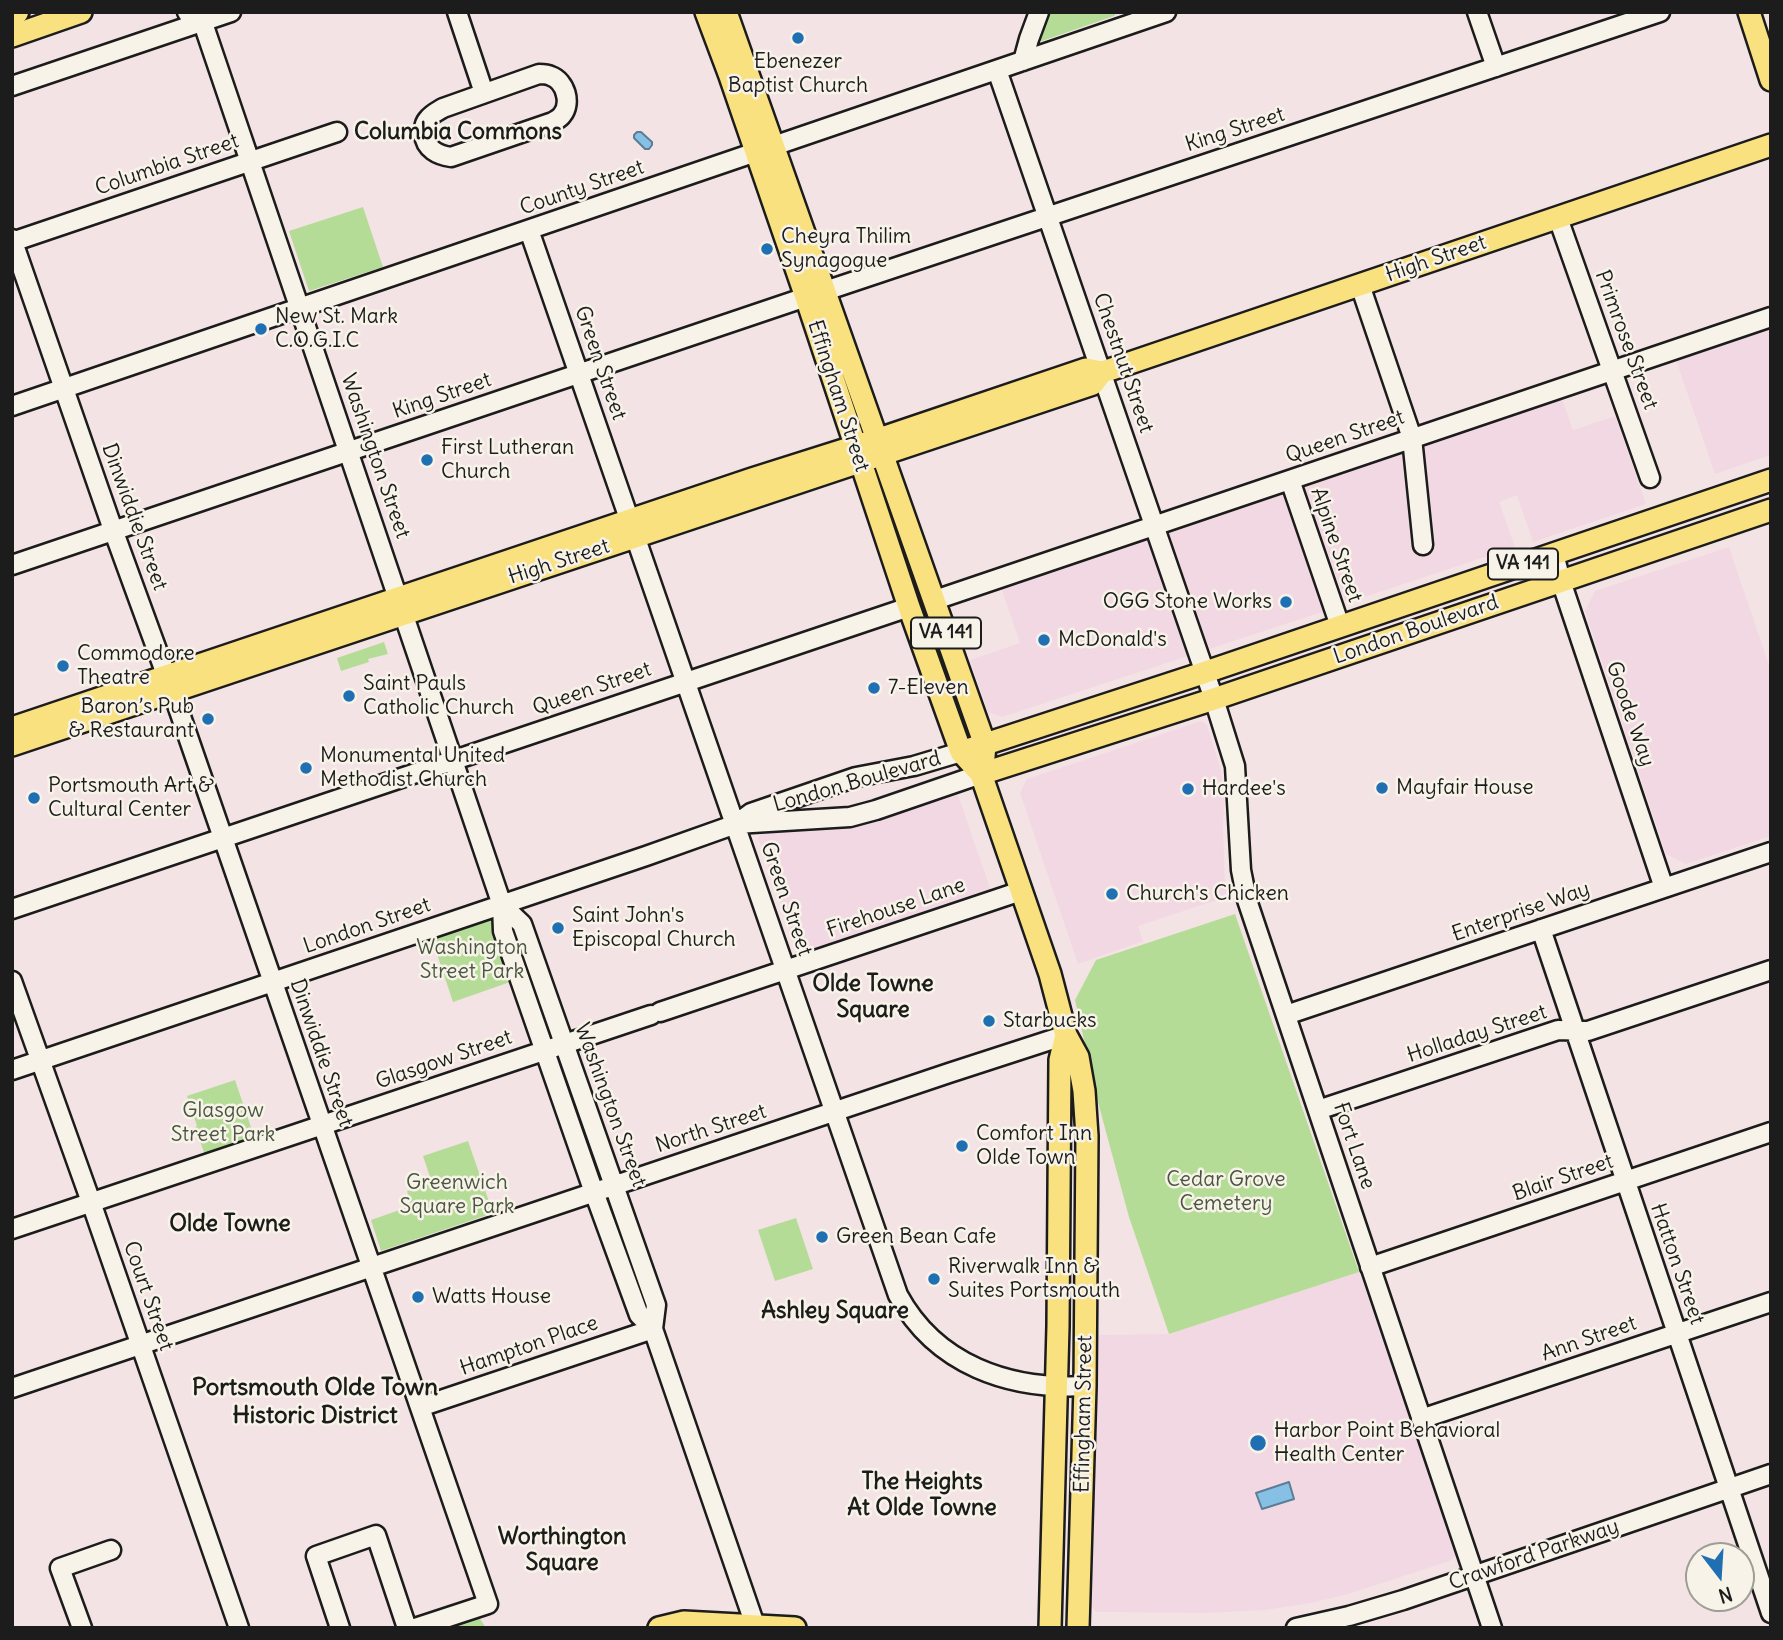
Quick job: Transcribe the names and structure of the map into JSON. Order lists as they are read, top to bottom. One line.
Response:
{"streets":{"main road":["High Street","Effingham Street","VA 141","London Boulevard"],"street":["King Street","Columbia Street","County Street","Primrose Street","Green Street","Chestnut Street","Queen Street","Washington Street","Dinwiddie Street","Alpine Street","Goode Way","Firehouse Lane","Enterprise Way","London Street","Holladay Street","Glasgow Street","North Street","Fort Lane","Blair Street","Hatton Street","Court Street","Ann Street","Hampton Place","Crawford Parkway"]},"crossings":[["King Street","Green Street"],["King Street","Chestnut Street"],["King Street","Effingham Street"],["King Street","Washington Street"],["King Street","Dinwiddie Street"],["Columbia Street","Washington Street"],["Columbia Street","Dinwiddie Street"],["County Street","Green Street"],["County Street","Chestnut Street"],["County Street","Effingham Street"],["County Street","Washington Street"],["County Street","Dinwiddie Street"],["High Street","Primrose Street"],["High Street","Green Street"],["High Street","Chestnut Street"],["High Street","Effingham Street"],["High Street","Washington Street"],["High Street","Dinwiddie Street"],["Primrose Street","Queen Street"],["Green Street","Effingham Street"],["Green Street","Queen Street"],["Green Street","London Boulevard"],["Green Street","Firehouse Lane"],["Green Street","London Street"],["Green Street","Glasgow Street"],["Green Street","North Street"],["Chestnut Street","Queen Street"],["Chestnut Street","London Boulevard"],["Chestnut Street","Fort Lane"],["Effingham Street","Queen Street"],["Effingham Street","London Boulevard"],["Effingham Street","Firehouse Lane"],["Effingham Street","North Street"],["Queen Street","Washington Street"],["Queen Street","Dinwiddie Street"],["Queen Street","Alpine Street"],["Washington Street","London Street"],["Washington Street","Glasgow Street"],["Washington Street","North Street"],["Washington Street","Hampton Place"],["Dinwiddie Street","London Street"],["Dinwiddie Street","Glasgow Street"],["Dinwiddie Street","North Street"],["Dinwiddie Street","Hampton Place"],["Alpine Street","London Boulevard"],["London Boulevard","Goode Way"],["London Boulevard","London Street"],["London Boulevard","Fort Lane"],["Goode Way","Enterprise Way"],["Firehouse Lane","Glasgow Street"],["Enterprise Way","Fort Lane"],["Enterprise Way","Hatton Street"],["London Street","Court Street"],["Holladay Street","Fort Lane"],["Holladay Street","Hatton Street"],["Glasgow Street","Court Street"],["North Street","Court Street"],["Fort Lane","Blair Street"],["Fort Lane","Ann Street"],["Fort Lane","Crawford Parkway"],["Blair Street","Hatton Street"],["Hatton Street","Ann Street"],["Hatton Street","Crawford Parkway"]],"districts":["Columbia Commons","Olde Towne Square","Olde Towne","Ashley Square","Portsmouth Olde Town Historic District","The Heights At Olde Towne","Worthington Square"],"parks":["Washington Street Park","Glasgow Street Park","Cedar Grove Cemetery","Greenwich Square Park"],"places":["Ebenezer Baptist Church","Cheyra Thilim Synagogue","New St. Mark C.O.G.I.C","First Lutheran Church","OGG Stone Works","McDonald's","Commodore Theatre","7-Eleven","Saint Pauls Catholic Church","Baron’s Pub & Restaurant","Monumental United Methodist Church","Mayfair House","Hardee's","Portsmouth Art & Cultural Center","Church's Chicken","Saint John's Episcopal Church","Starbucks","Comfort Inn Olde Town","Green Bean Cafe","Riverwalk Inn & Suites Portsmouth","Watts House","Harbor Point Behavioral Health Center"],"north":"bottom"}
